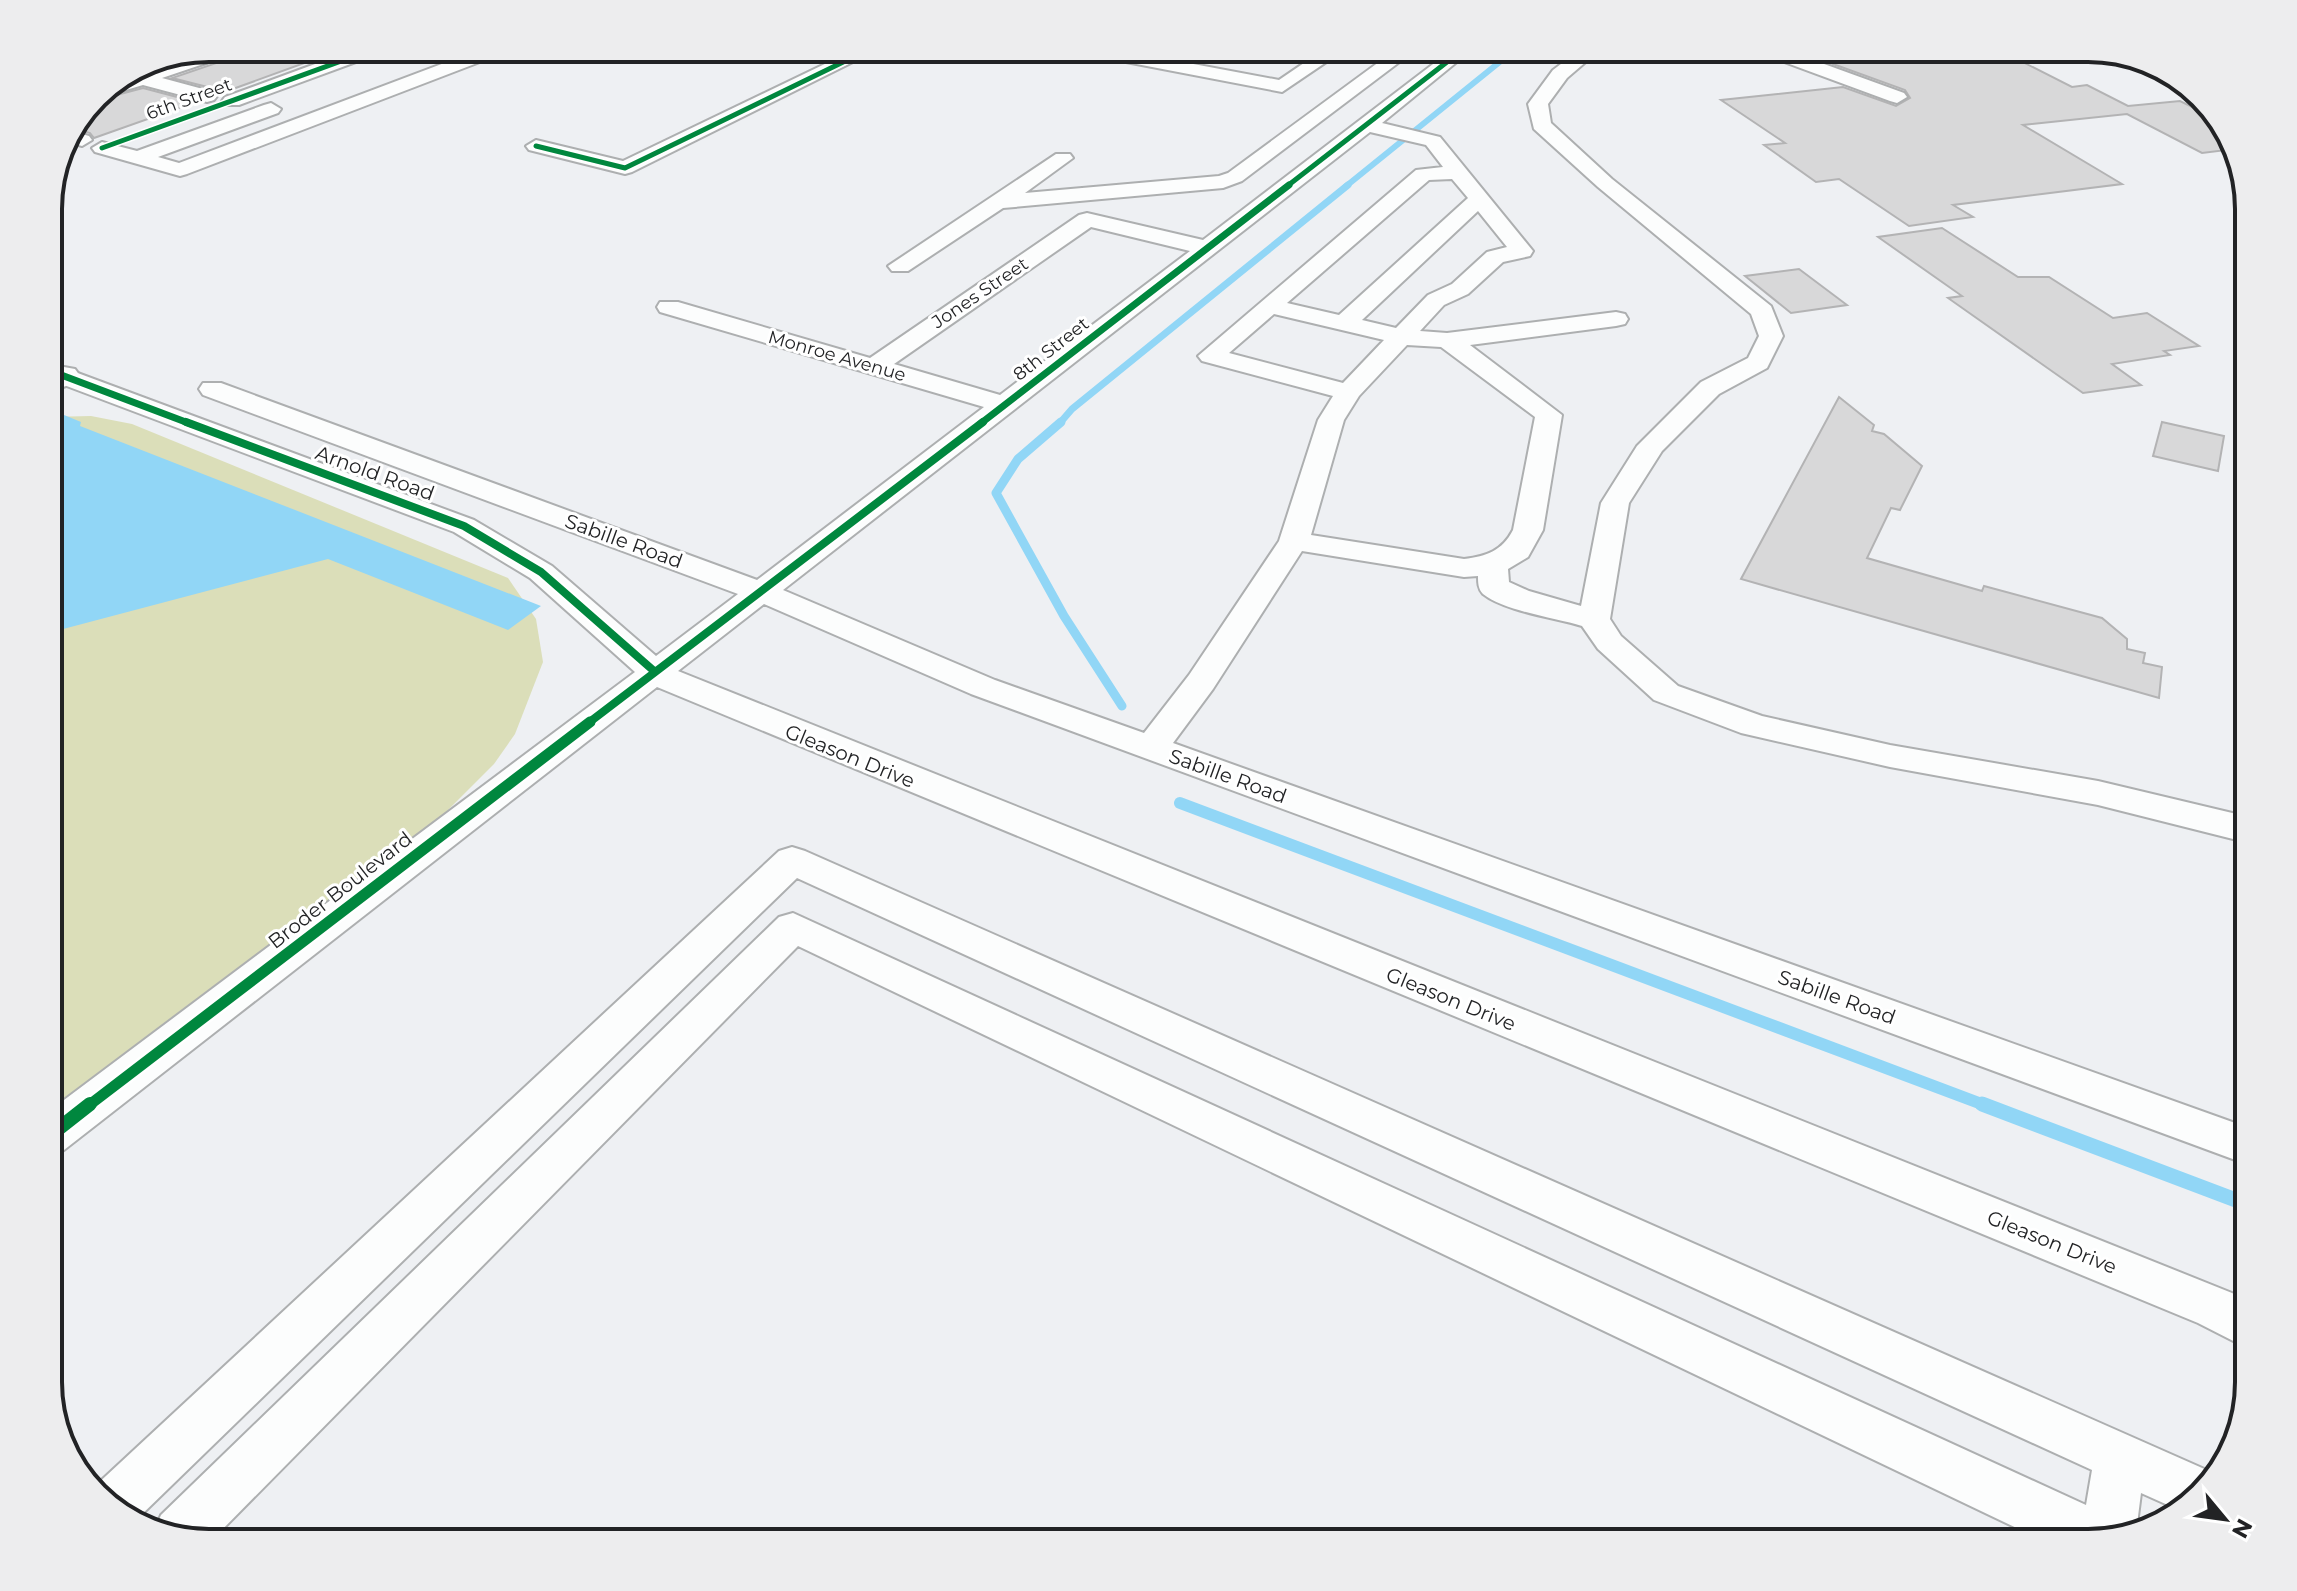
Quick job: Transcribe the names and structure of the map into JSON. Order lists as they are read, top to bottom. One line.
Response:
{"streets":{"street":["6th Street","Jones Street","8th Street","Monroe Avenue","Arnold Road","Sabille Road","Gleason Drive","Broder Boulevard"]},"crossings":[["Jones Street","8th Street"],["Jones Street","Monroe Avenue"],["8th Street","Monroe Avenue"],["8th Street","Arnold Road"],["8th Street","Sabille Road"],["8th Street","Gleason Drive"],["8th Street","Broder Boulevard"],["Arnold Road","Gleason Drive"],["Arnold Road","Broder Boulevard"],["Gleason Drive","Broder Boulevard"]],"north":"bottom right"}
